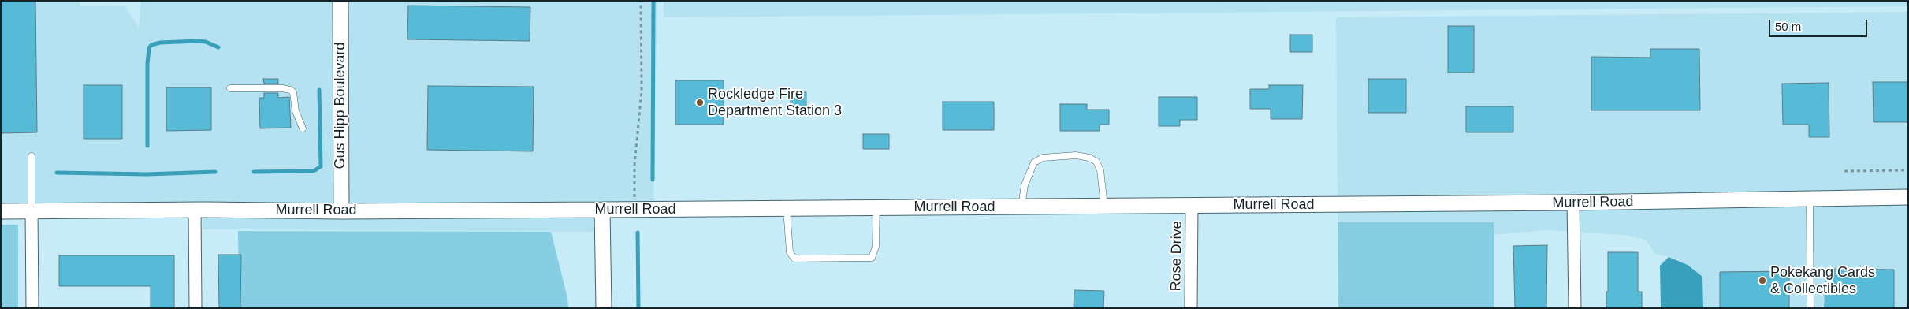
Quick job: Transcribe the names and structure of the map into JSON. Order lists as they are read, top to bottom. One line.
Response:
{"streets":{"street":["Gus Hipp Boulevard","Murrell Road","Rose Drive"]},"crossings":[["Gus Hipp Boulevard","Murrell Road"],["Murrell Road","Rose Drive"]],"places":["Rockledge Fire Department Station 3","Pokekang Cards & Collectibles"],"scale_bar":"50 m"}
